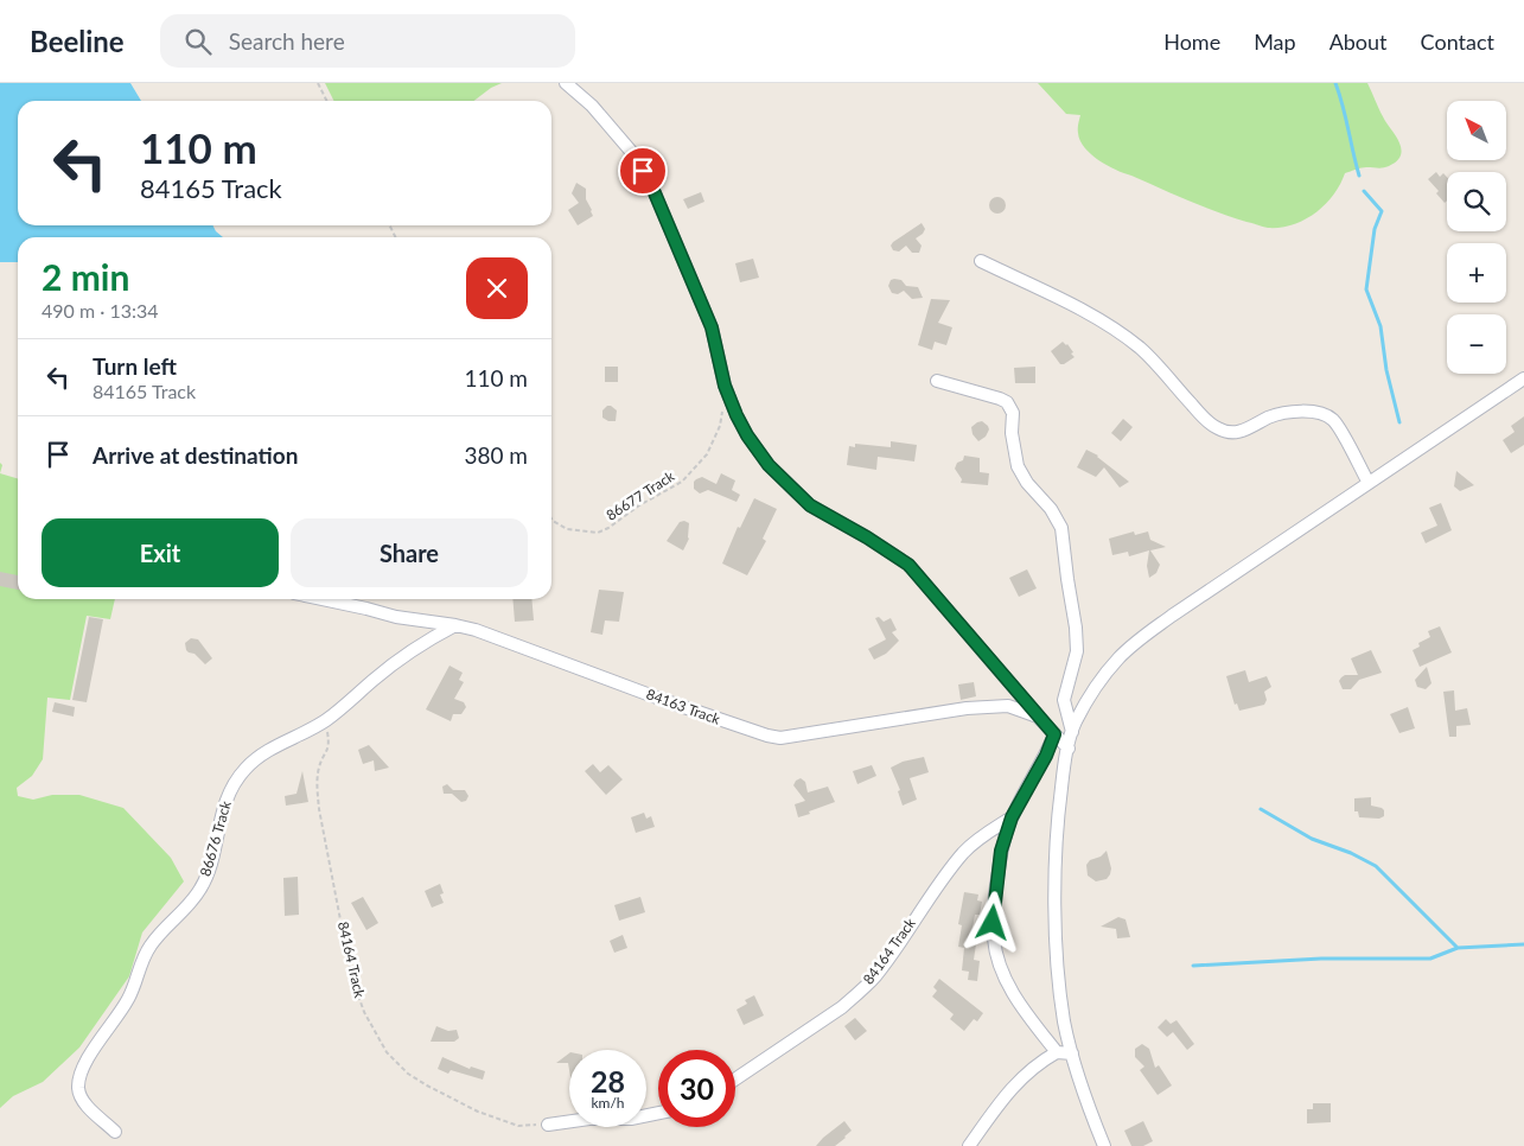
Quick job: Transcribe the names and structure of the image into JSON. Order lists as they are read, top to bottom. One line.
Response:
{"streets":{"street":["84163 Track","86676 Track","84164 Track"],"path":["86677 Track"]},"crossings":[["86676 Track","84164 Track"]],"north":"top left","page":{"header":"Beeline","search":"Search here","nav":["Home","Map","About","Contact"],"map_buttons":["+","−"],"turn":["110 m","84165 Track"],"heading":["2 min","490 m · 13:34"],"list":[{"name":"Turn left","note":"84165 Track","value":"110 m"},{"name":"Arrive at destination","value":"380 m"}],"buttons":["Exit","Share"],"speed":"28 km/h","limit":"30"}}
